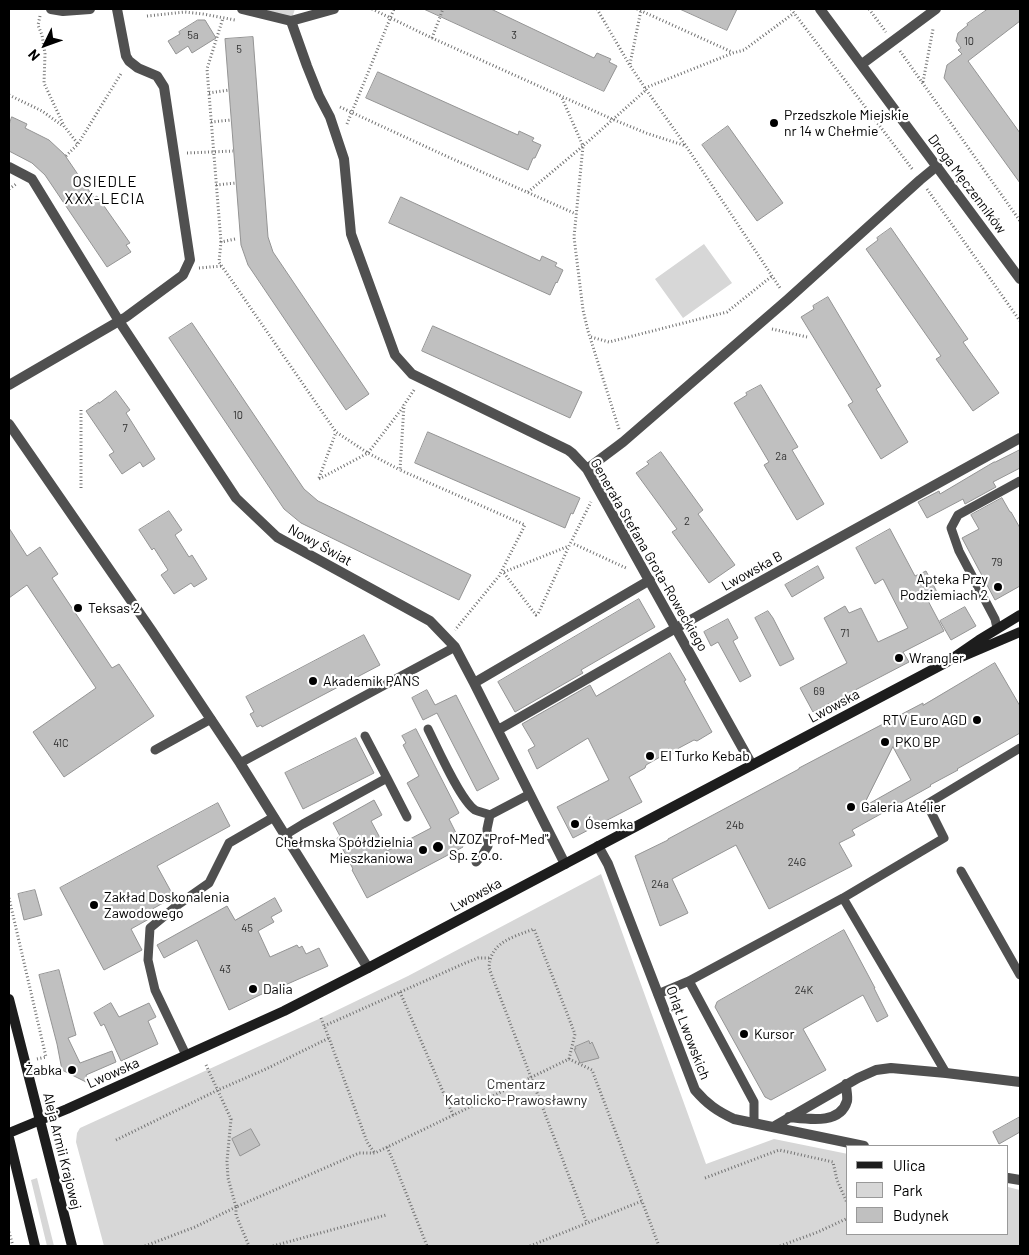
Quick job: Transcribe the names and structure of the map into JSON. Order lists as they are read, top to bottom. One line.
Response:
{"streets":{"main road":["Lwowska","Aleja Armii Krajowej"],"street":["Droga Męczenników","Nowy Świat","Generała Stefana Grota-Roweckiego","Lwowska B","Orląt Lwowskich"]},"crossings":[["Nowy Świat","Lwowska B"],["Nowy Świat","Lwowska"],["Generała Stefana Grota-Roweckiego","Lwowska B"],["Generała Stefana Grota-Roweckiego","Lwowska"],["Lwowska","Orląt Lwowskich"],["Lwowska","Aleja Armii Krajowej"]],"districts":["OSIEDLE XXX-LECIA"],"parks":["Cmentarz Katolicko-Prawosławny"],"places":["Przedszkole Miejskie nr 14 w Chełmie","Apteka Przy Podziemiach 2","Teksas 2","Wrangler","Akademik PANS","RTV Euro AGD","PKO BP","El Turko Kebab","Galeria Atelier","Ósemka","NZOZ \"Prof-Med\" Sp. z o.o.","Chełmska Spółdzielnia Mieszkaniowa","Zakład Doskonalenia Zawodowego","Dalia","Kursor","Żabka"],"house_numbers":["5a","3","10","5","10","7","2a","2","79","71","69","41C","24b","24G","24a","45","43","24K"],"legend":["Ulica","Park","Budynek"],"north":"bottom left"}
